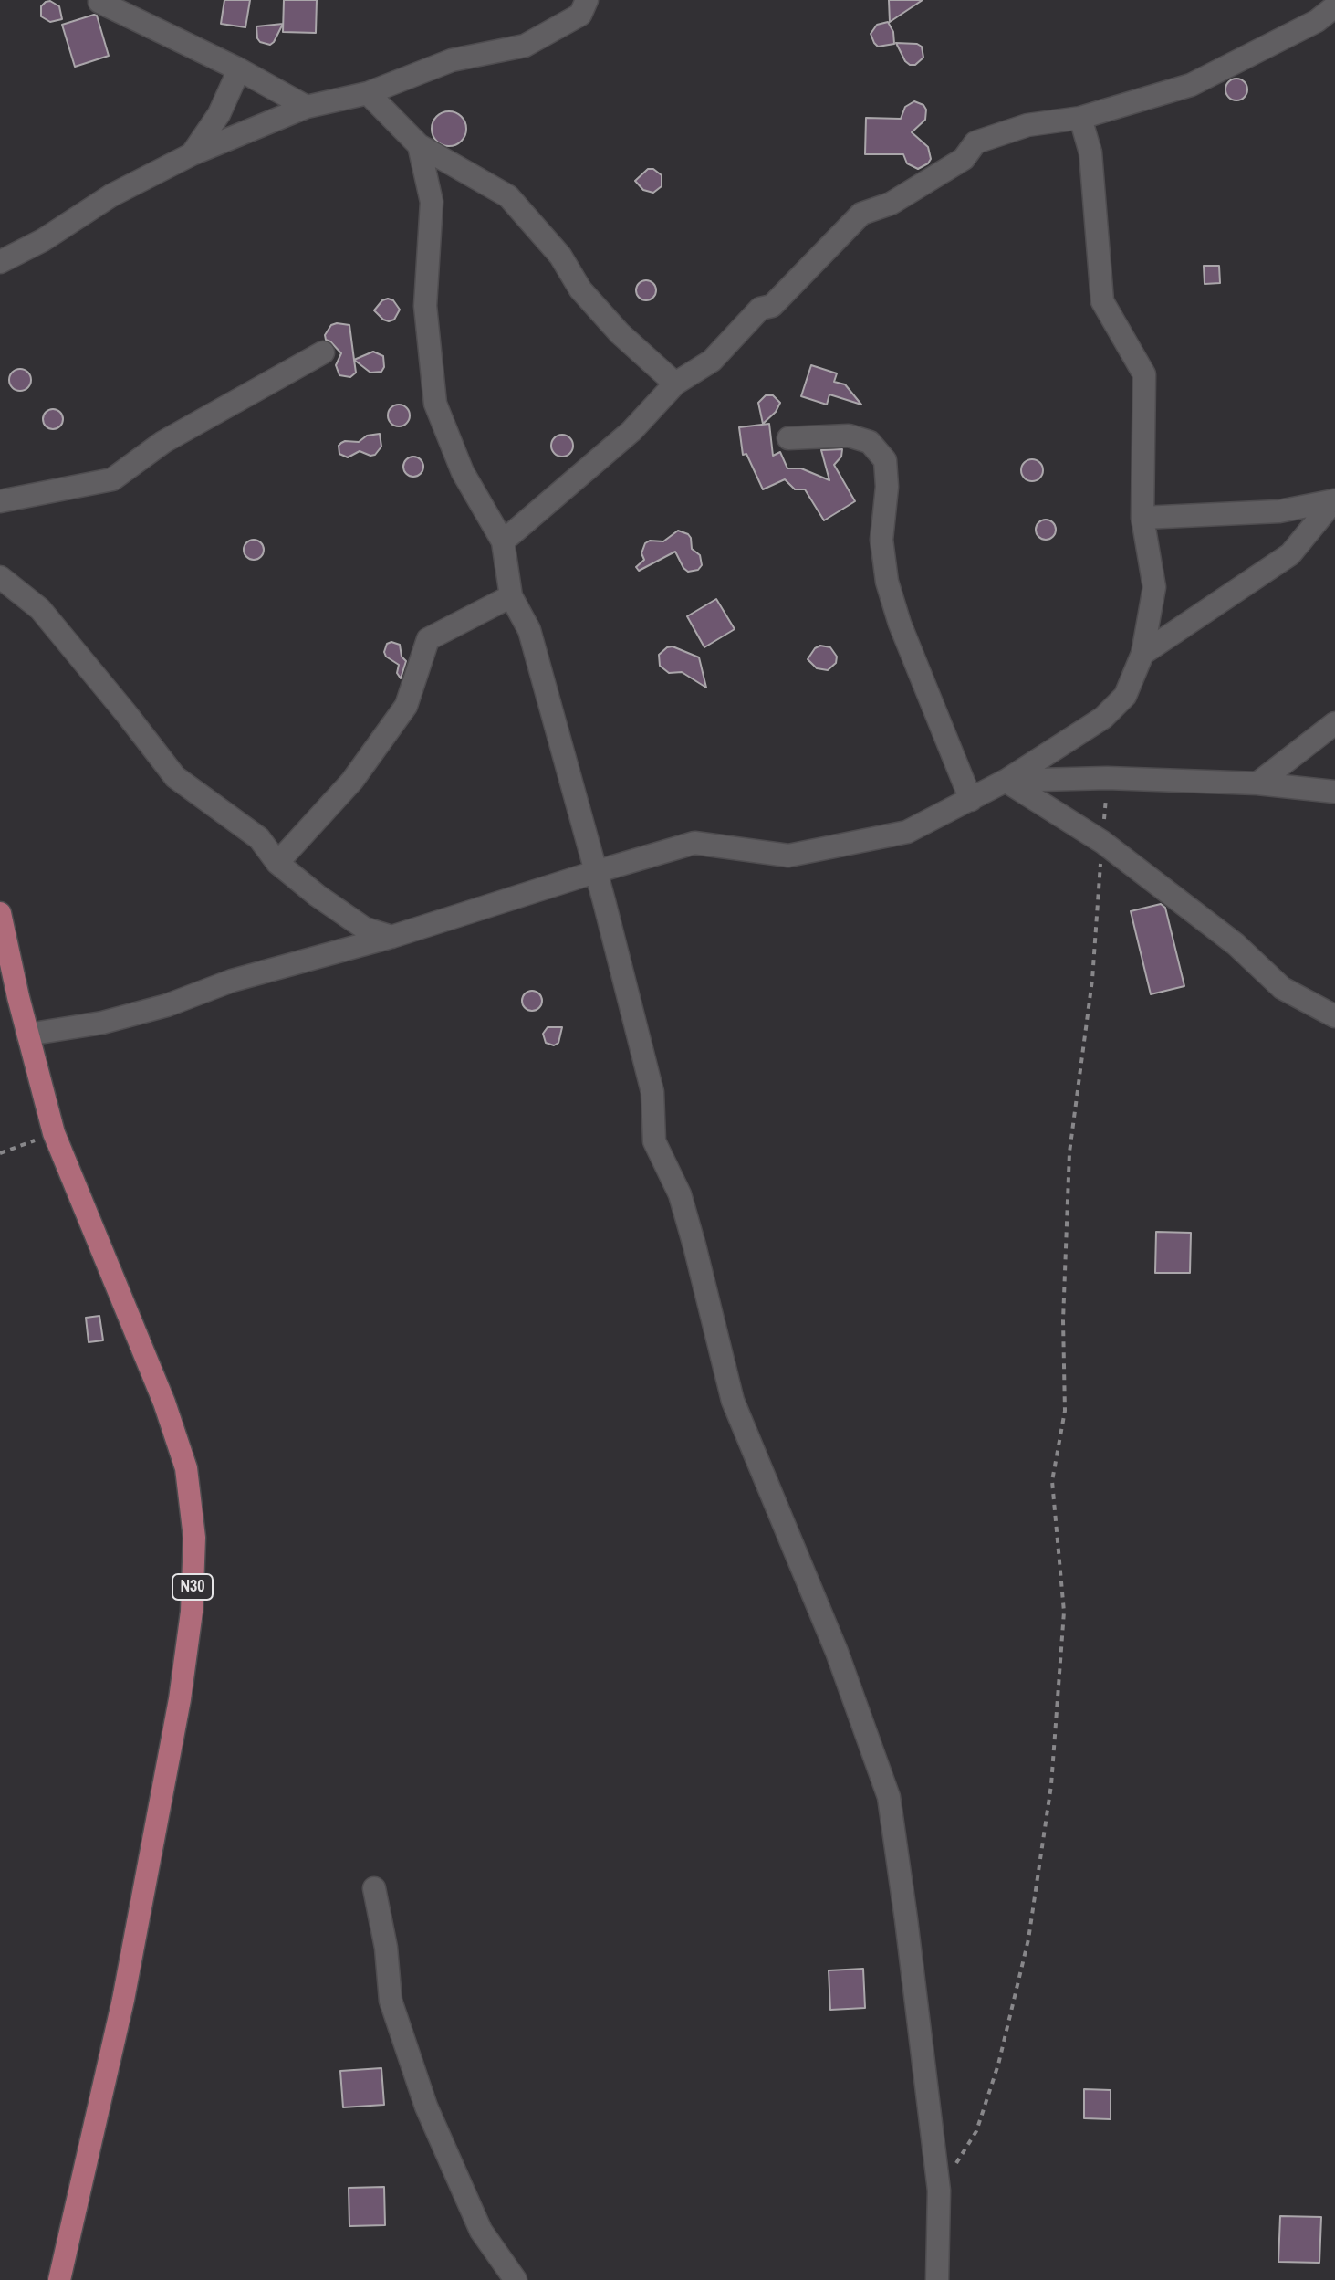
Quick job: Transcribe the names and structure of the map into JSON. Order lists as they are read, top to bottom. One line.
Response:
{"streets":{"main road":["N30"]}}
